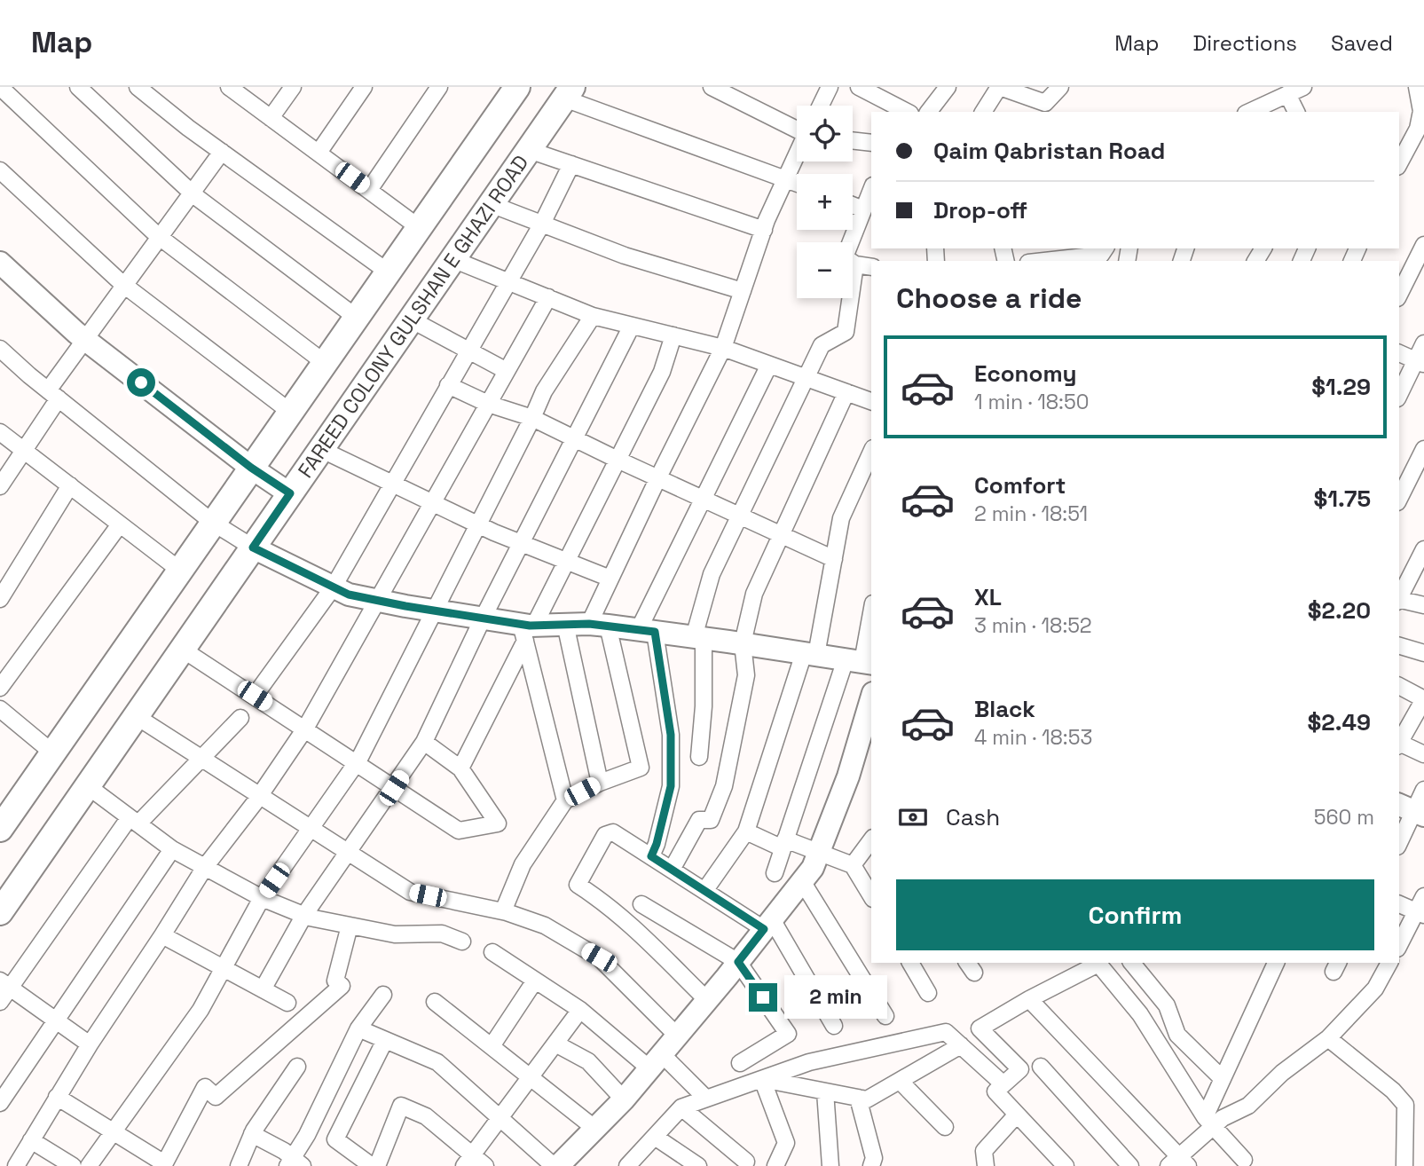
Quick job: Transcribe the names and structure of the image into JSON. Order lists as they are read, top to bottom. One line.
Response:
{"streets":{"main road":["FAREED COLONY GULSHAN E GHAZI ROAD"]},"page":{"header":"Map","nav":["Map","Directions","Saved"],"map_buttons":["+","−"],"banner":["Qaim Qabristan Road","Drop-off"],"heading":"Choose a ride","list":[{"name":"Economy","note":"1 min · 18:50","value":"$1.29"},{"name":"Comfort","note":"2 min · 18:51","value":"$1.75"},{"name":"XL","note":"3 min · 18:52","value":"$2.20"},{"name":"Black","note":"4 min · 18:53","value":"$2.49"}],"pay":["Cash","560 m"],"buttons":"Confirm","bubble":"2 min"}}
